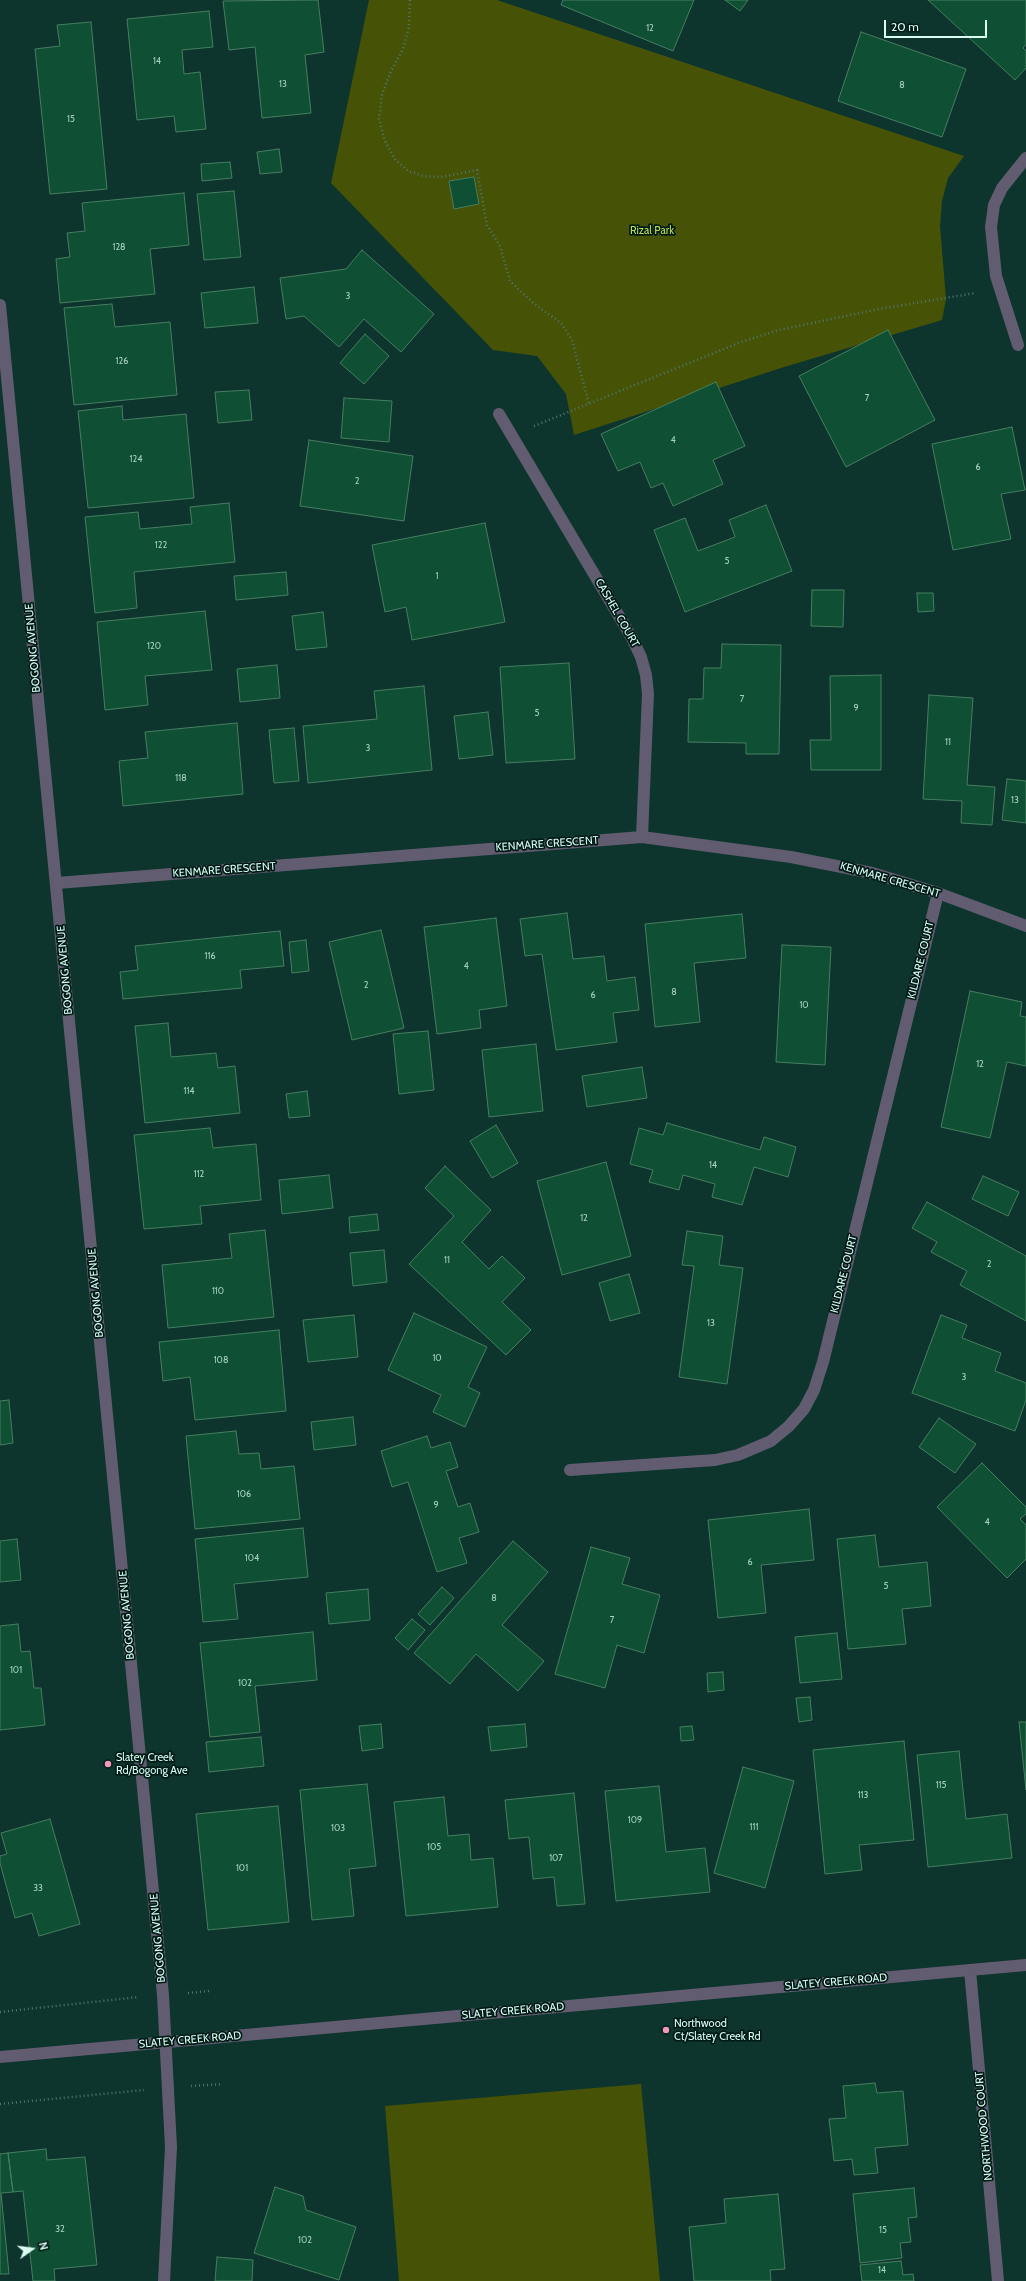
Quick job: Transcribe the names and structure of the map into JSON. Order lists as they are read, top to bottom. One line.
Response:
{"streets":{"street":["CASHEL COURT","BOGONG AVENUE","KENMARE CRESCENT","KILDARE COURT","SLATEY CREEK ROAD","NORTHWOOD COURT"]},"crossings":[["CASHEL COURT","KENMARE CRESCENT"],["BOGONG AVENUE","KENMARE CRESCENT"],["BOGONG AVENUE","SLATEY CREEK ROAD"],["KENMARE CRESCENT","KILDARE COURT"],["SLATEY CREEK ROAD","NORTHWOOD COURT"]],"parks":["Rizal Park"],"places":["Slatey Creek Rd/Bogong Ave","Northwood Ct/Slatey Creek Rd"],"house_numbers":["12","14","13","8","15","128","3","126","7","4","124","6","2","122","5","1","120","7","9","5","11","3","118","13","116","4","2","8","6","10","12","114","14","112","12","11","2","110","13","10","108","3","106","9","4","104","6","5","8","7","101","102","115","113","109","111","103","105","107","101","33","32","15","102","14"],"scale_bar":"20 m","north":"right"}
